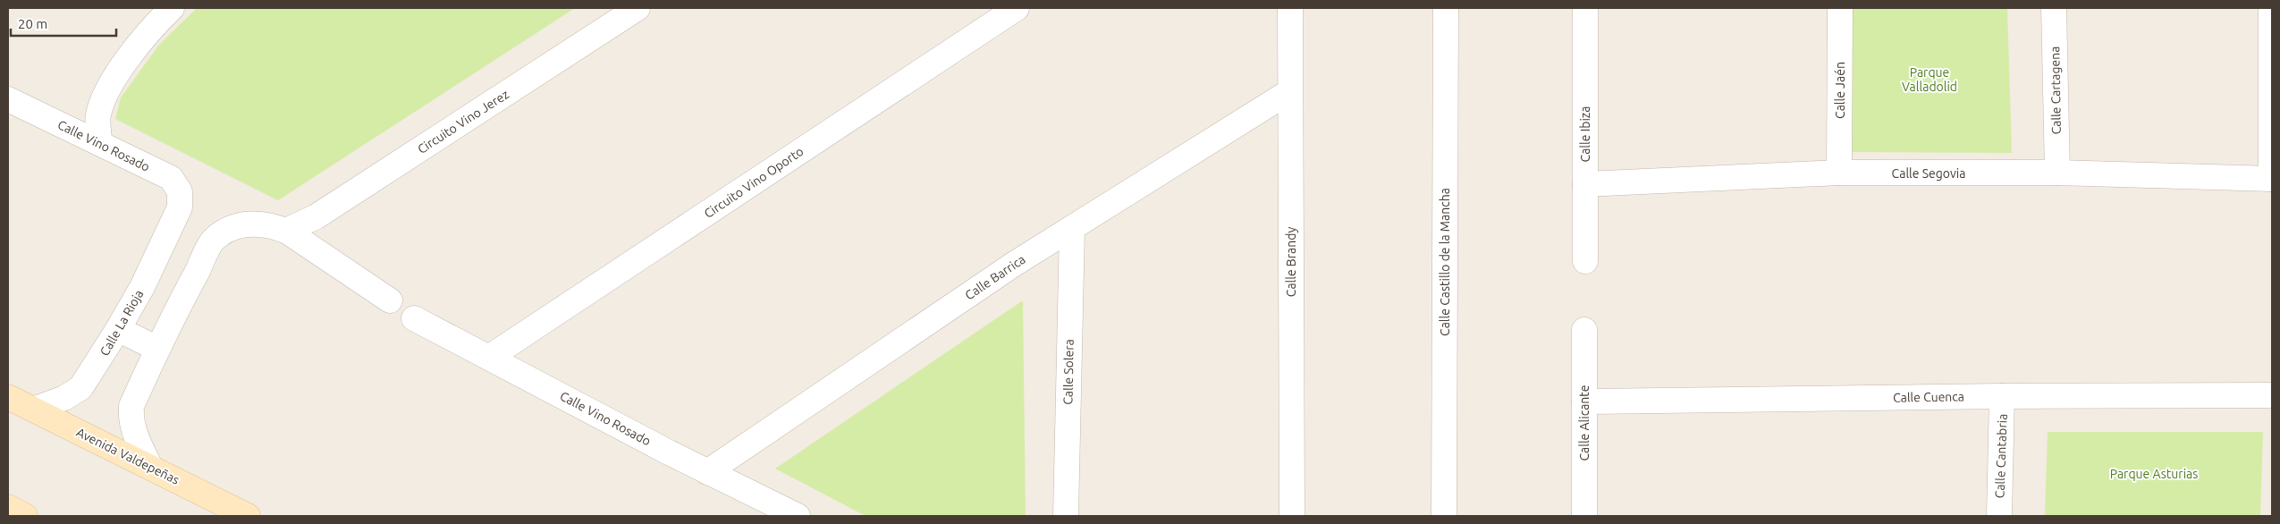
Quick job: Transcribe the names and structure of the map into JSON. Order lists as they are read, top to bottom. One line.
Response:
{"streets":{"street":["Calle Jaén","Calle Cartagena","Circuito Vino Jerez","Calle Ibiza","Calle Vino Rosado","Calle Segovia","Circuito Vino Oporto","Calle Brandy","Calle Castillo de la Mancha","Calle Barrica","Calle La Rioja","Calle Solera","Calle Cuenca","Calle Alicante","Avenida Valdepeñas","Calle Cantabria"]},"crossings":[["Calle Jaén","Calle Segovia"],["Calle Cartagena","Calle Segovia"],["Calle Ibiza","Calle Segovia"],["Calle Vino Rosado","Circuito Vino Oporto"],["Calle Vino Rosado","Calle Barrica"],["Calle Vino Rosado","Calle La Rioja"],["Calle Brandy","Calle Barrica"],["Calle Barrica","Calle Solera"],["Calle La Rioja","Avenida Valdepeñas"],["Calle Cuenca","Calle Alicante"],["Calle Cuenca","Calle Cantabria"]],"parks":["Parque Valladolid","Parque Asturias"],"scale_bar":"20 m"}
